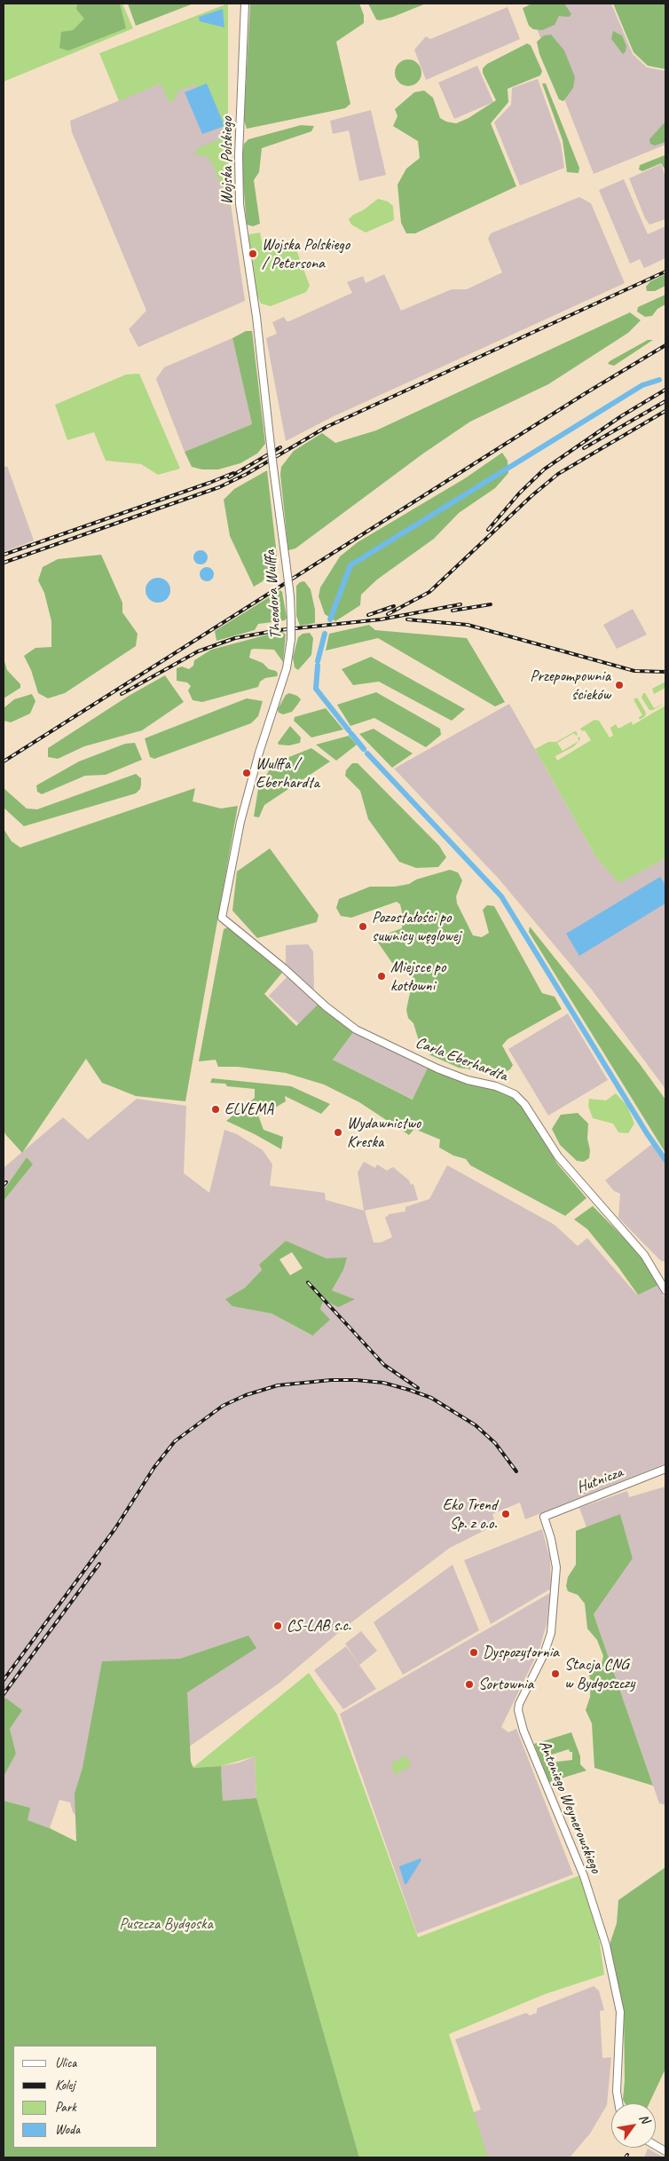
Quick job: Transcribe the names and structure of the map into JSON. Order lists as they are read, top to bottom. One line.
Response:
{"streets":{"street":["Wojska Polskiego","Theodora Wulffa","Carla Eberhardta","Hutnicza","Antoniego Weynerowskiego"]},"crossings":[["Wojska Polskiego","Theodora Wulffa"],["Theodora Wulffa","Carla Eberhardta"],["Hutnicza","Antoniego Weynerowskiego"]],"parks":["Puszcza Bydgoska"],"places":["Wojska Polskiego / Petersona","Przepompownia ścieków","Wulffa / Eberhardta","Pozostałości po suwnicy węglowej","Miejsce po kotłowni","ELVEMA","Wydawnictwo Kreska","Eko Trend Sp. z o.o.","CS-LAB s.c.","Dyspozytornia","Stacja CNG w Bydgoszczy","Sortownia"],"legend":["Ulica","Kolej","Park","Woda"],"north":"top right"}
